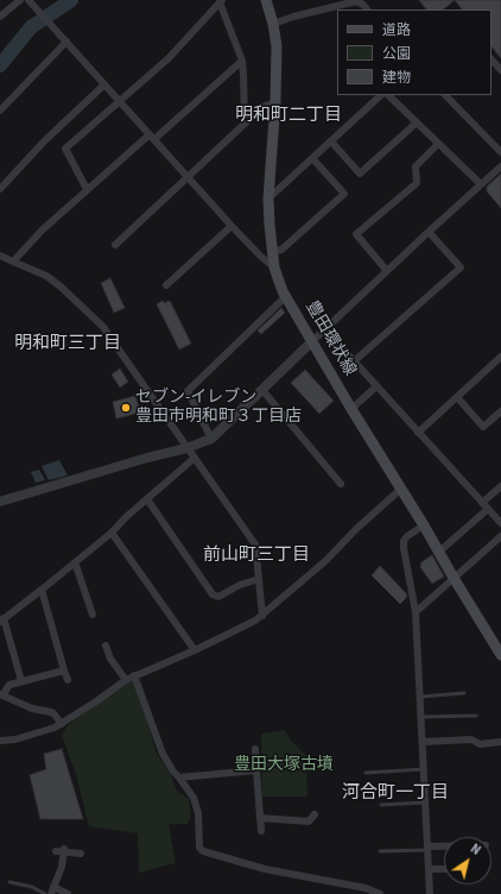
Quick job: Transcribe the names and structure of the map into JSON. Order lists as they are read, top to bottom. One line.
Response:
{"streets":{"main road":["豊田環状線"]},"districts":["明和町二丁目","明和町三丁目","前山町三丁目","河合町一丁目"],"parks":["豊田大塚古墳"],"places":["セブン-イレブン 豊田市明和町３丁目店"],"legend":["道路","公園","建物"],"north":"top right"}
